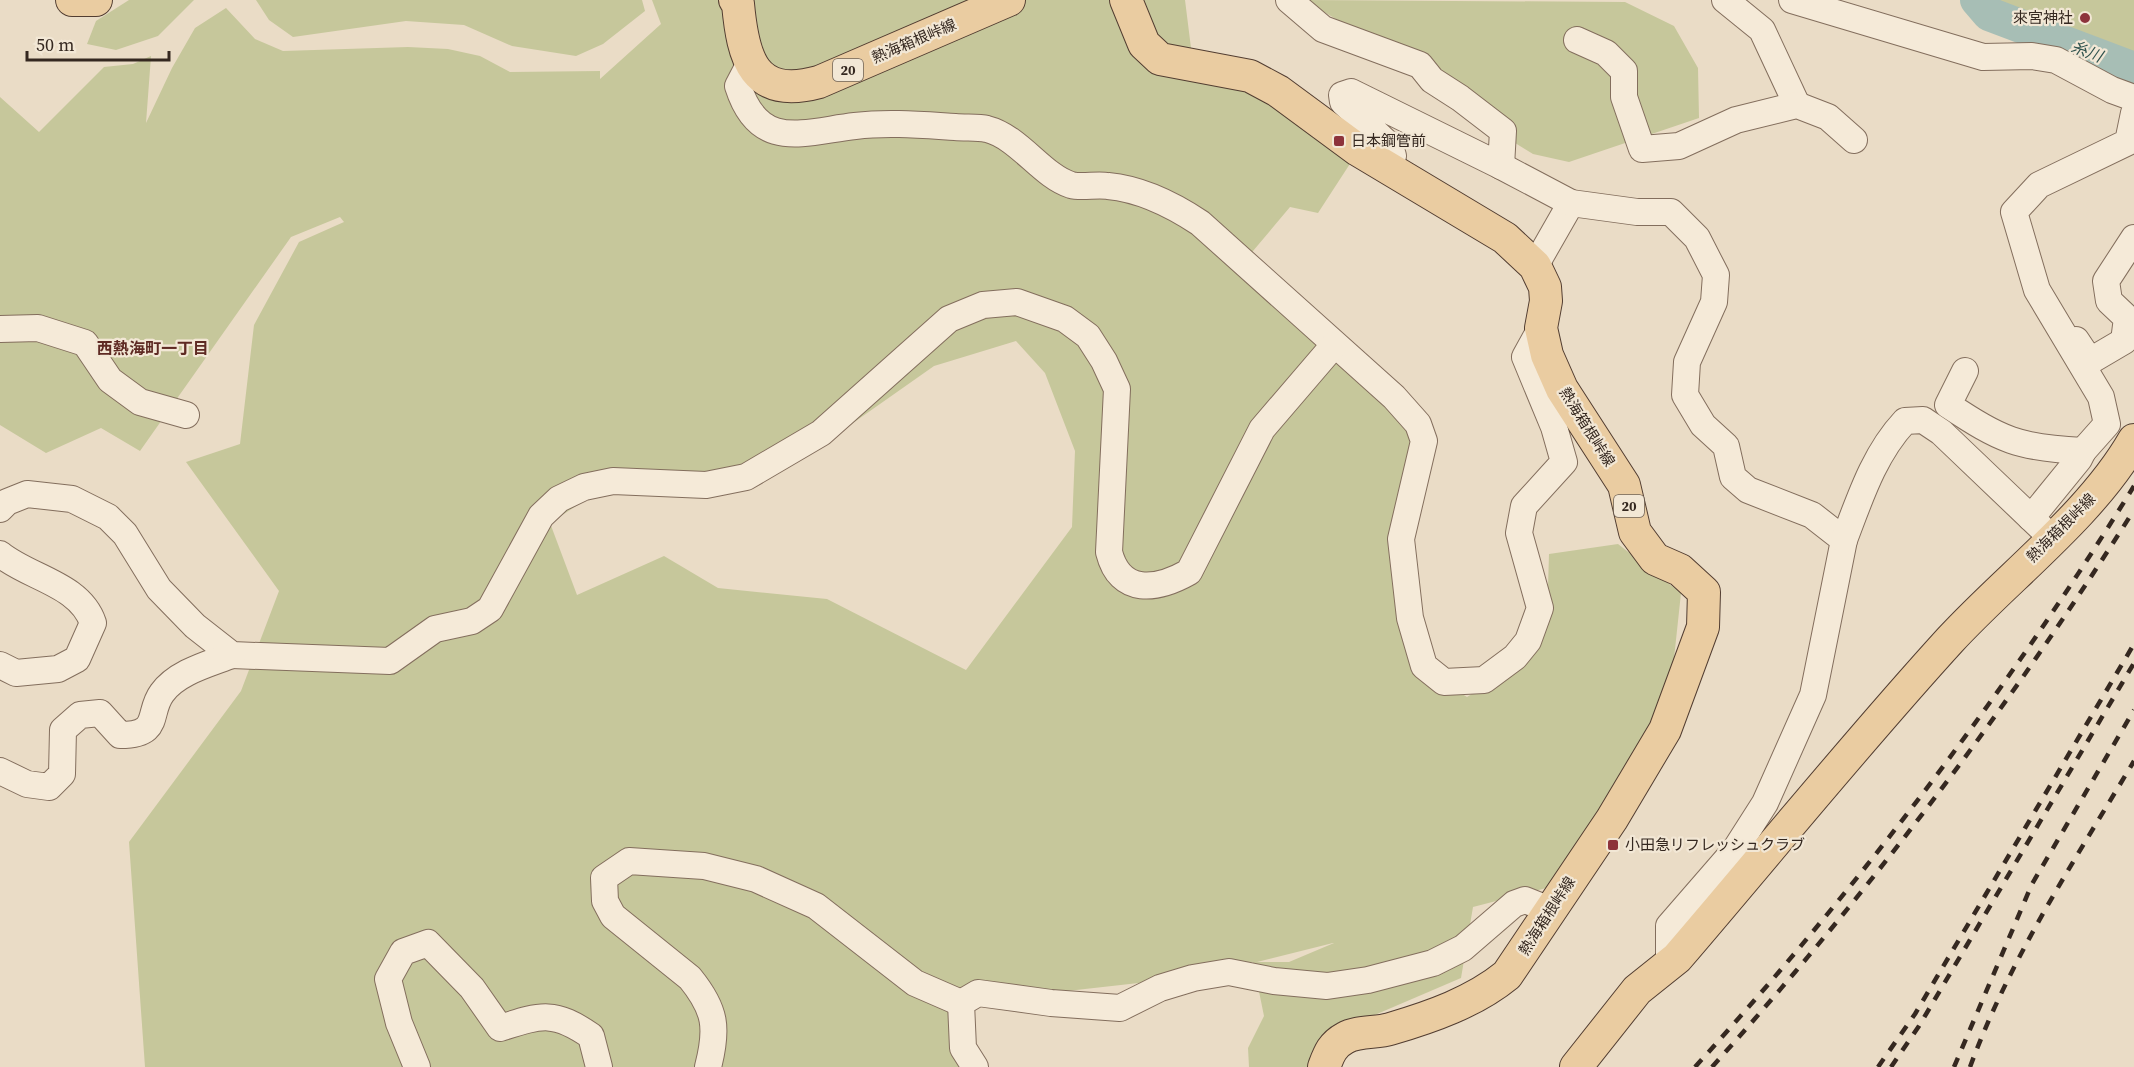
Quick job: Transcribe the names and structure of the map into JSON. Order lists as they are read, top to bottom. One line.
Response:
{"streets":{"main road":["熱海箱根峠線","20"]},"districts":["西熱海町一丁目"],"water":["糸川"],"places":{"other":["來宮神社"],"transit":["日本鋼管前","小田急リフレッシュクラブ"]},"scale_bar":"50 m"}
